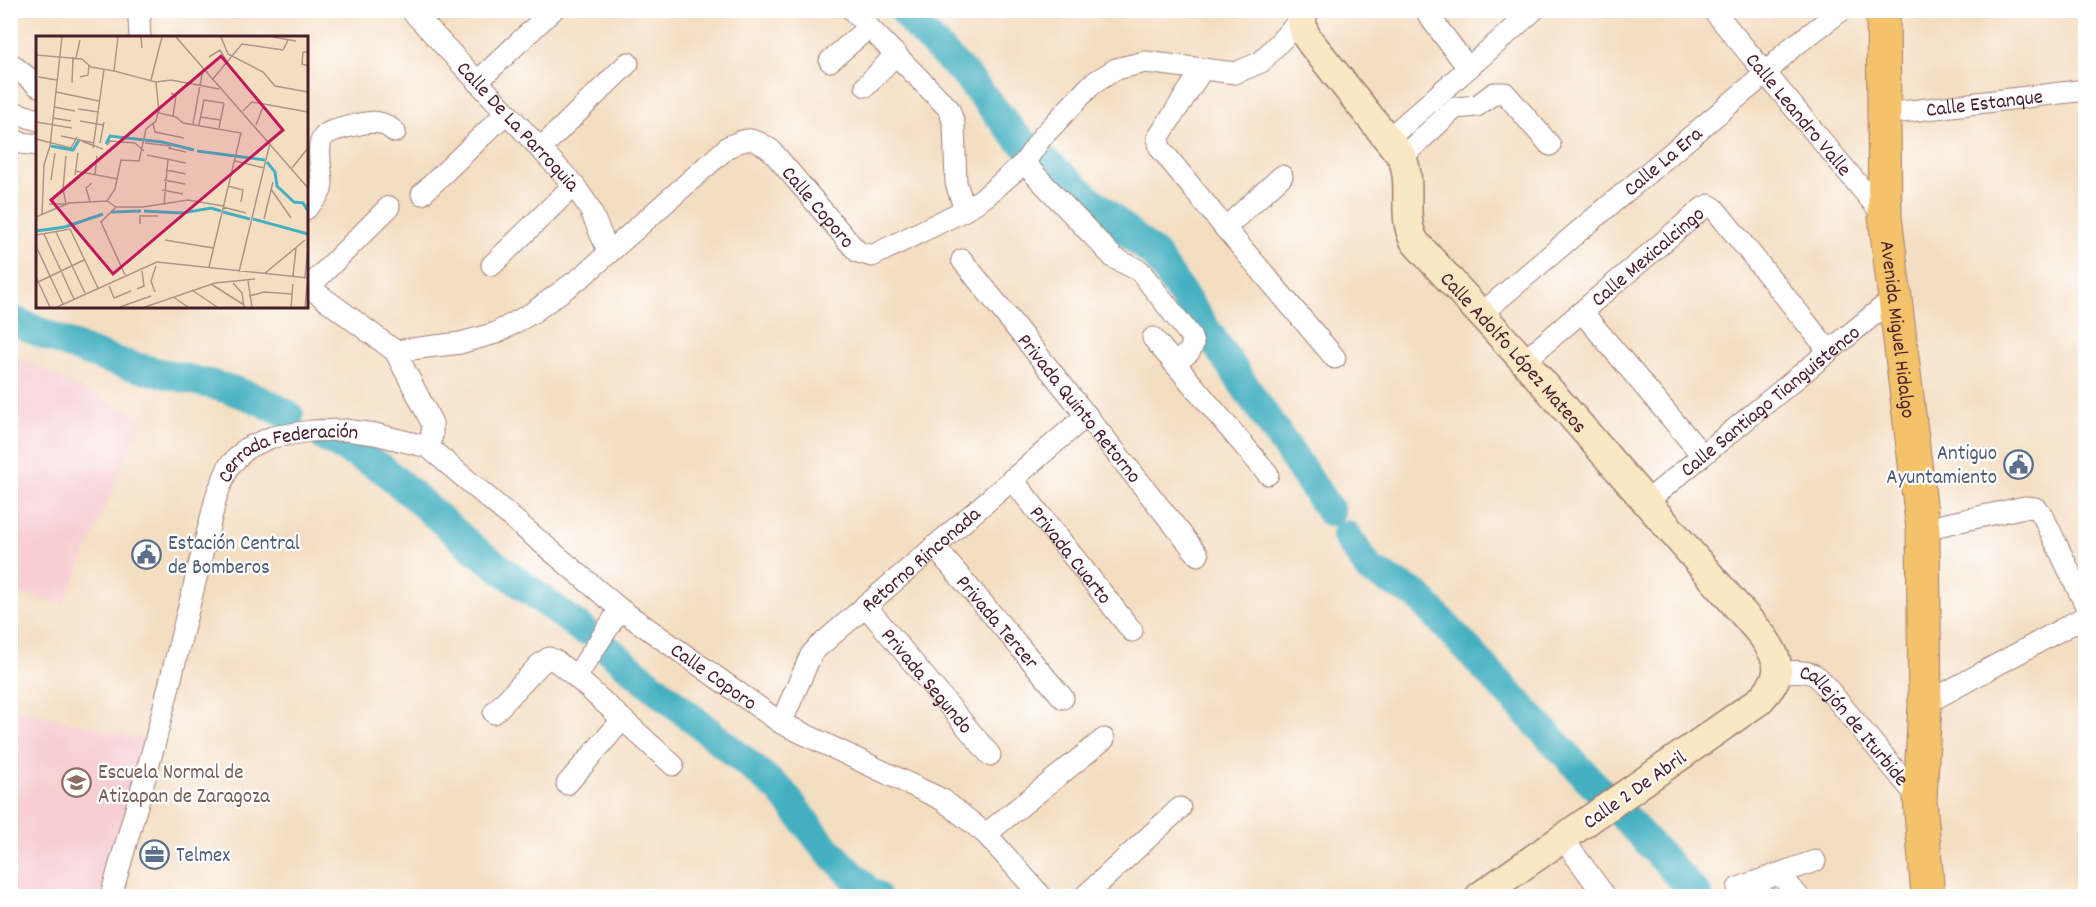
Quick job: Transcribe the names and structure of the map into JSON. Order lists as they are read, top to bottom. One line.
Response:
{"streets":{"main road":["Avenida Miguel Hidalgo","Calle Adolfo López Mateos","Calle 2 De Abril"],"street":["Calle Estanque","Calle Leandro Valle","Calle De La Parroquia","Calle La Era","Calle Coporo","Calle Mexicalcingo","Calle Santiago Tianguistenco","Privada Quinto Retorno","Cerrada Federación","Privada Cuarto","Retorno Rinconada","Privada Tercer","Privada Segundo","Callejón de Iturbide"]},"crossings":[["Calle Estanque","Avenida Miguel Hidalgo"],["Calle Leandro Valle","Calle La Era"],["Calle Leandro Valle","Avenida Miguel Hidalgo"],["Calle De La Parroquia","Calle Coporo"],["Calle La Era","Calle Adolfo López Mateos"],["Calle Coporo","Calle Adolfo López Mateos"],["Calle Coporo","Cerrada Federación"],["Calle Coporo","Retorno Rinconada"],["Calle Mexicalcingo","Calle Adolfo López Mateos"],["Calle Mexicalcingo","Calle Santiago Tianguistenco"],["Avenida Miguel Hidalgo","Calle Santiago Tianguistenco"],["Avenida Miguel Hidalgo","Callejón de Iturbide"],["Calle Adolfo López Mateos","Calle Santiago Tianguistenco"],["Calle Adolfo López Mateos","Callejón de Iturbide"],["Calle Adolfo López Mateos","Calle 2 De Abril"],["Privada Quinto Retorno","Retorno Rinconada"],["Privada Cuarto","Retorno Rinconada"],["Retorno Rinconada","Privada Tercer"],["Retorno Rinconada","Privada Segundo"],["Callejón de Iturbide","Calle 2 De Abril"]],"places":{"public building":["Antiguo Ayuntamiento","Estación Central de Bomberos"],"school or university":["Escuela Normal de Atizapan de Zaragoza"],"office":["Telmex"]}}
